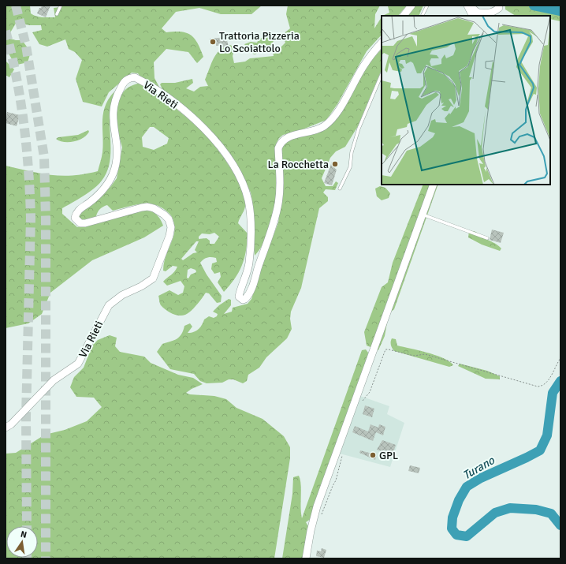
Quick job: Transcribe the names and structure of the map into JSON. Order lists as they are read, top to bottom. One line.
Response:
{"streets":{"street":["Via Rieti"]},"water":["Turano"],"places":["Trattoria Pizzeria Lo Scoiattolo","La Rocchetta","GPL"],"north":"top"}
